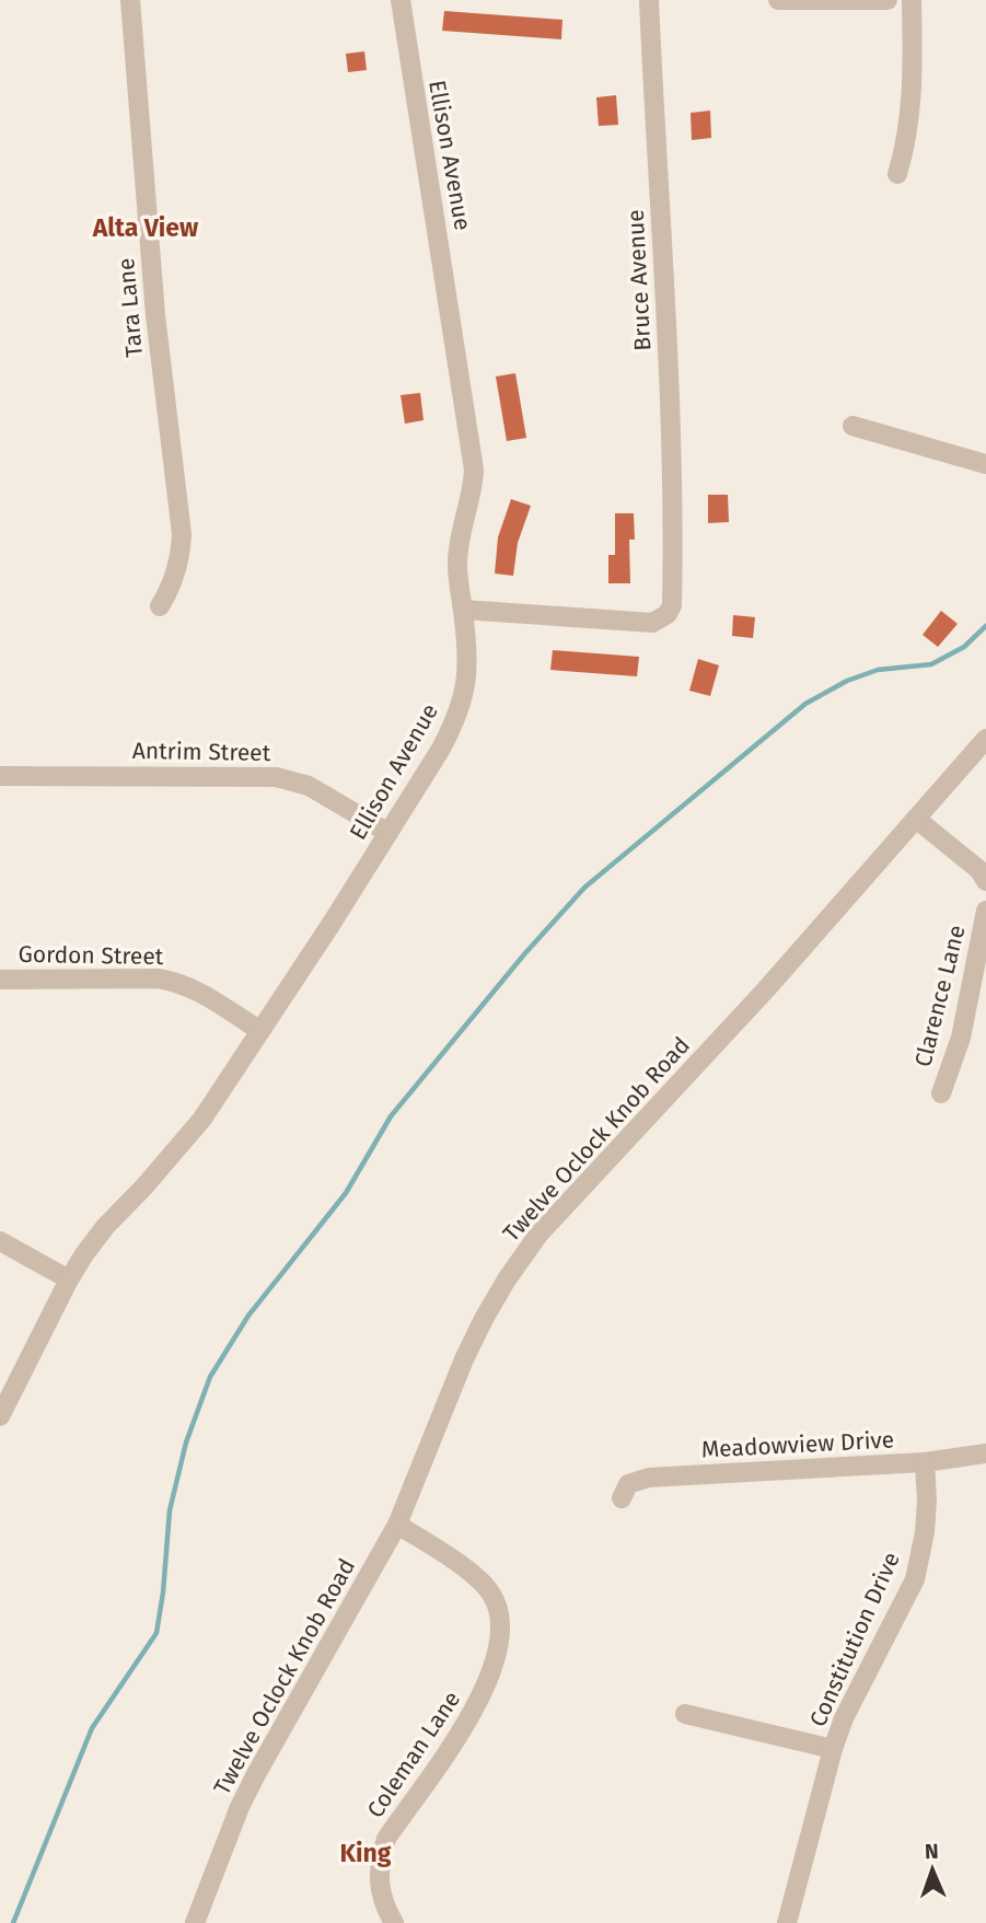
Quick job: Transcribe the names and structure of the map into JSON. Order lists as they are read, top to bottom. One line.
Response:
{"streets":{"street":["Ellison Avenue","Bruce Avenue","Tara Lane","Antrim Street","Gordon Street","Clarence Lane","Twelve Oclock Knob Road","Meadowview Drive","Constitution Drive","Coleman Lane"]},"crossings":[["Ellison Avenue","Bruce Avenue"],["Ellison Avenue","Antrim Street"],["Ellison Avenue","Gordon Street"],["Twelve Oclock Knob Road","Coleman Lane"],["Meadowview Drive","Constitution Drive"]],"districts":["Alta View","King"],"north":"top"}
